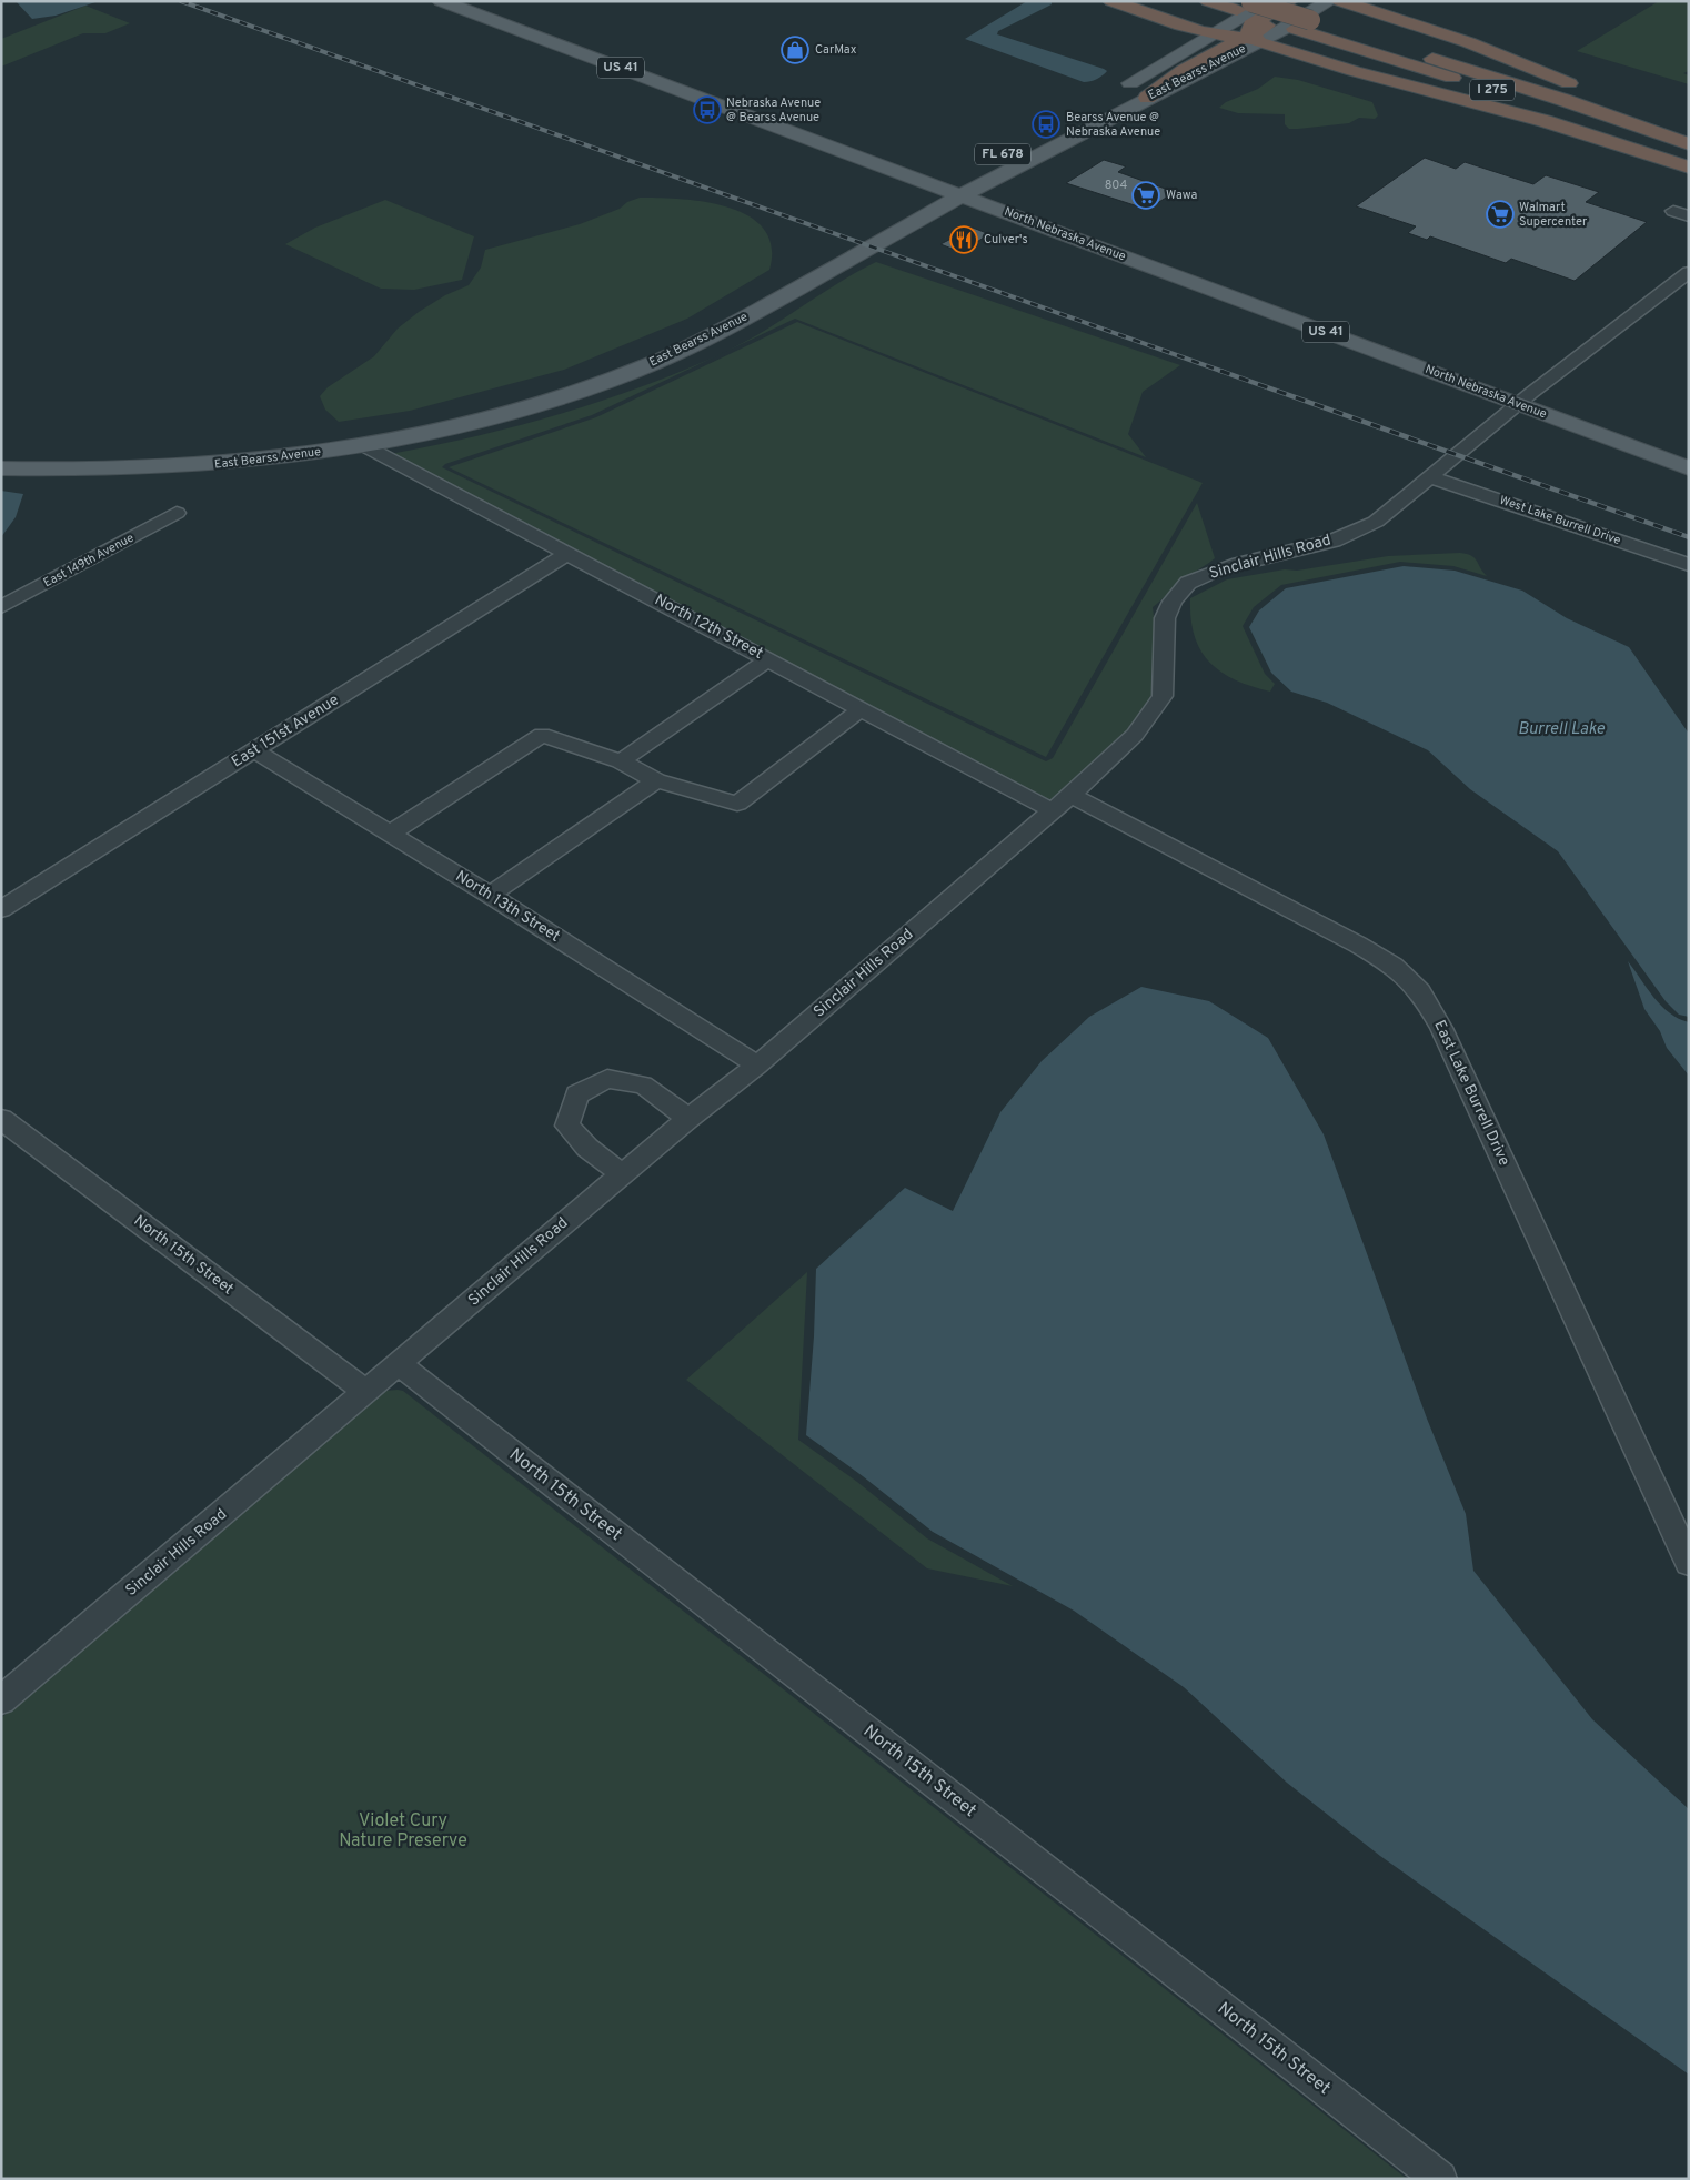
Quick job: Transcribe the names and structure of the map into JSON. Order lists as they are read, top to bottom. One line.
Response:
{"streets":{"highway":["I 275"],"main road":["US 41","East Bearss Avenue","FL 678","North Nebraska Avenue"],"street":["West Lake Burrell Drive","Sinclair Hills Road","East 149th Avenue","North 12th Street","East 151st Avenue","North 13th Street","East Lake Burrell Drive","North 15th Street"]},"crossings":[["East Bearss Avenue","North Nebraska Avenue"],["East Bearss Avenue","North 12th Street"],["North Nebraska Avenue","Sinclair Hills Road"],["West Lake Burrell Drive","Sinclair Hills Road"],["Sinclair Hills Road","North 12th Street"],["Sinclair Hills Road","North 13th Street"],["Sinclair Hills Road","East Lake Burrell Drive"],["Sinclair Hills Road","North 15th Street"],["North 12th Street","East 151st Avenue"],["East 151st Avenue","North 13th Street"]],"water":["Burrell Lake"],"parks":["Violet Cury Nature Preserve"],"places":{"shop":["CarMax"],"bus stop":["Nebraska Avenue @ Bearss Avenue","Bearss Avenue @ Nebraska Avenue"],"supermarket":["Wawa","Walmart Supercenter"],"restaurant":["Culver's"]},"house_numbers":["804"]}
